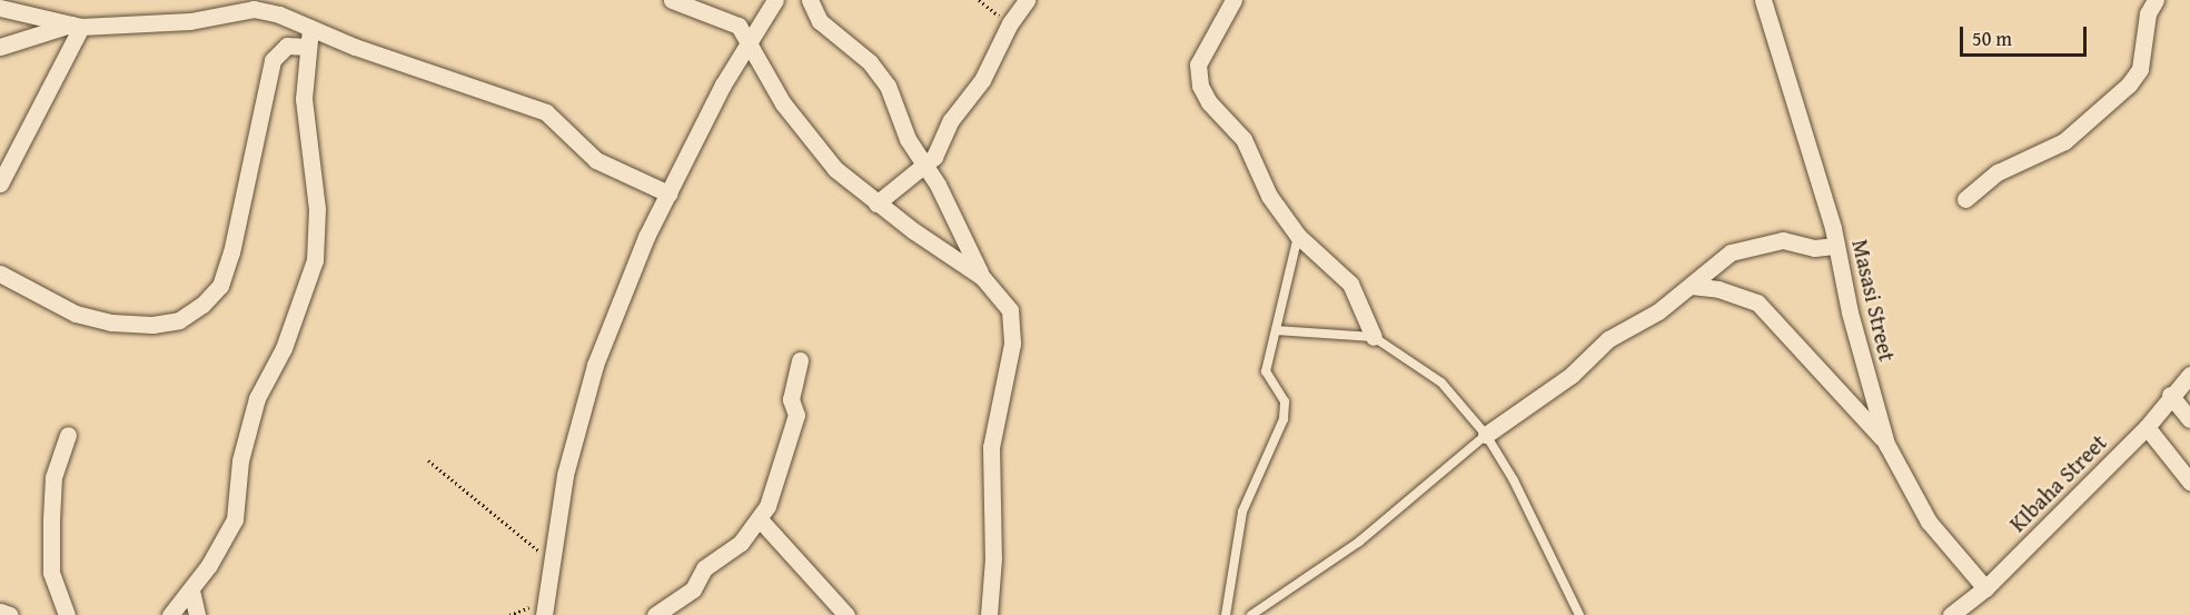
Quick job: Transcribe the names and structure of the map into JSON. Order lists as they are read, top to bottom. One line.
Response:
{"streets":{"street":["Masasi Street","KIbaha Street"]},"crossings":[["Masasi Street","KIbaha Street"]],"scale_bar":"50 m"}
